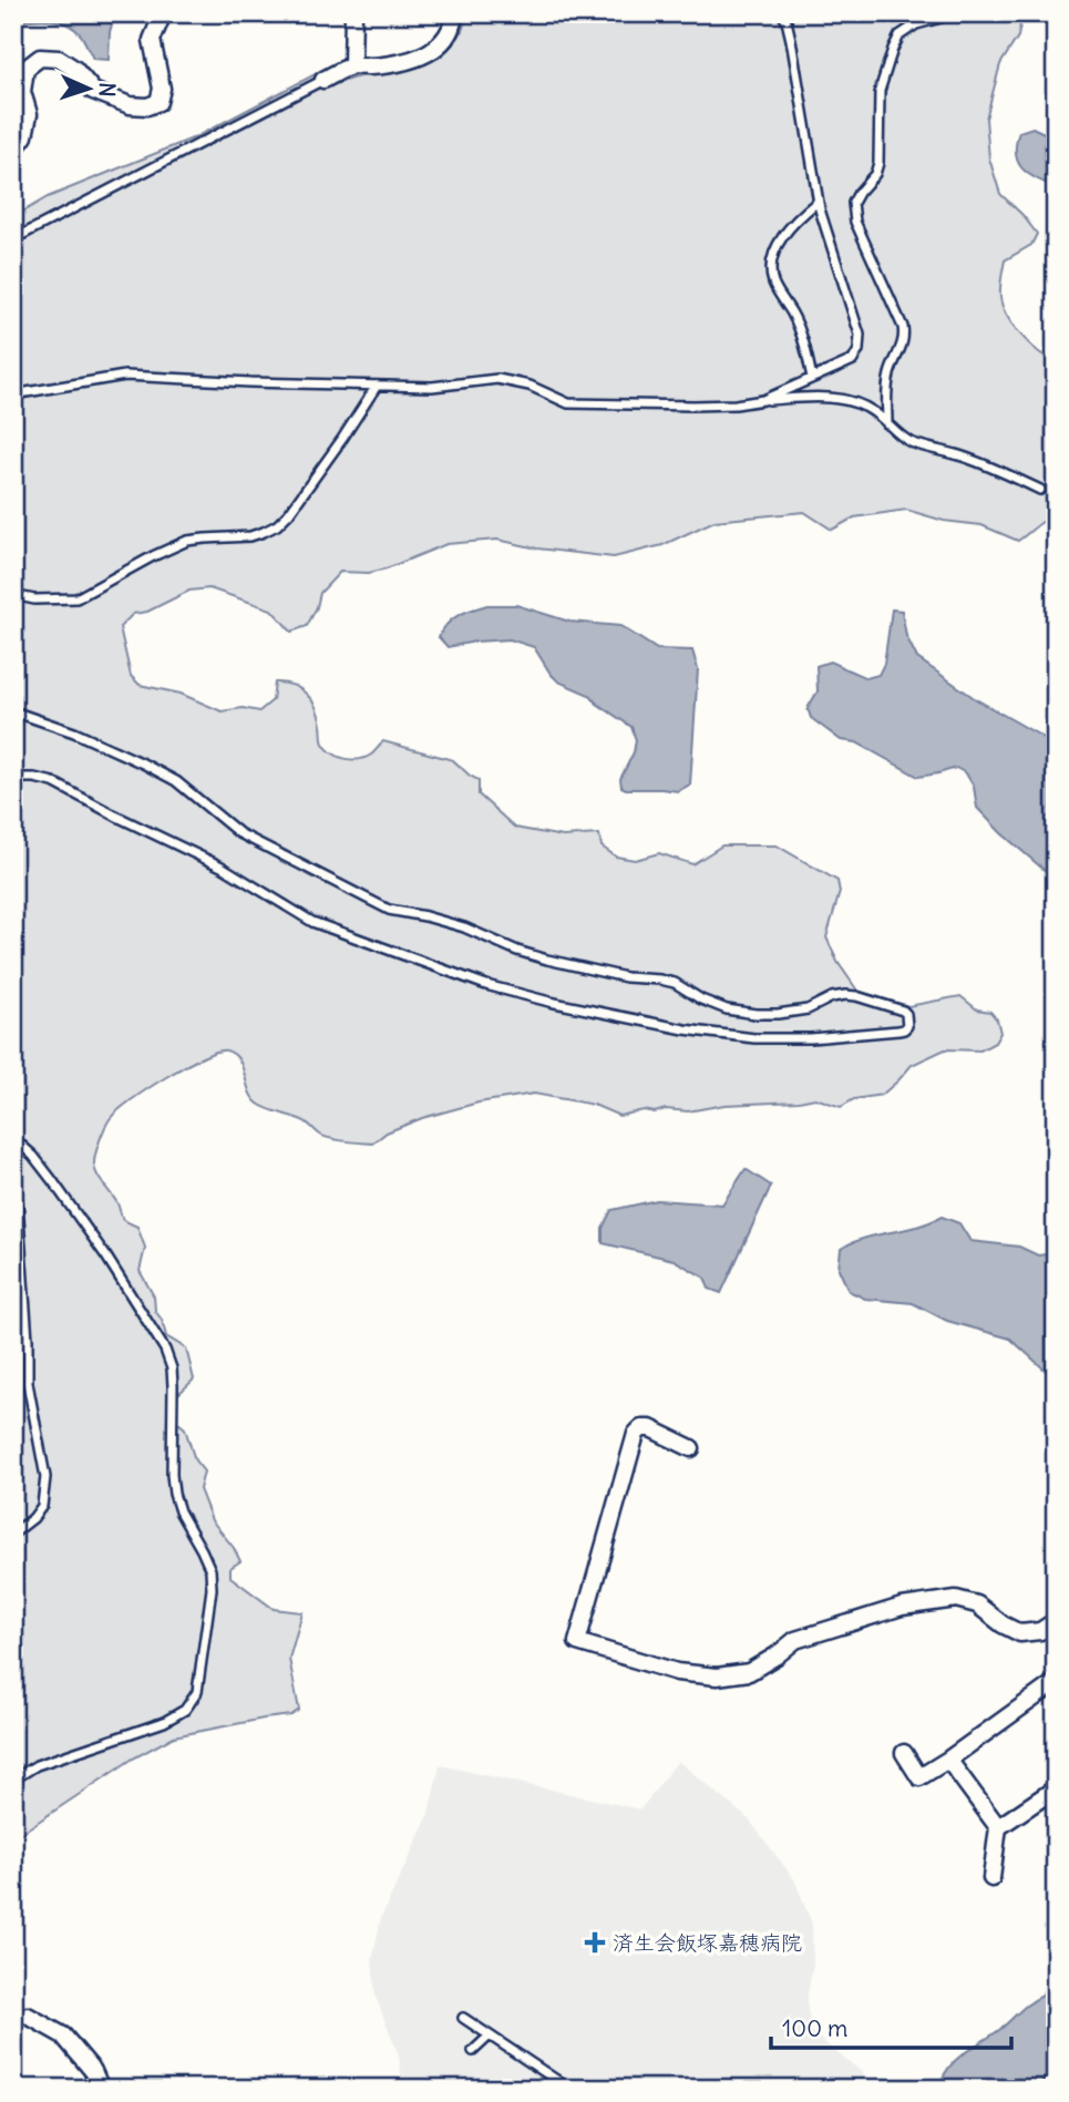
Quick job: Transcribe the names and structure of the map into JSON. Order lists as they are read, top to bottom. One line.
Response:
{"places":{"health":["済生会飯塚嘉穂病院"]},"scale_bar":"100 m","north":"right"}
